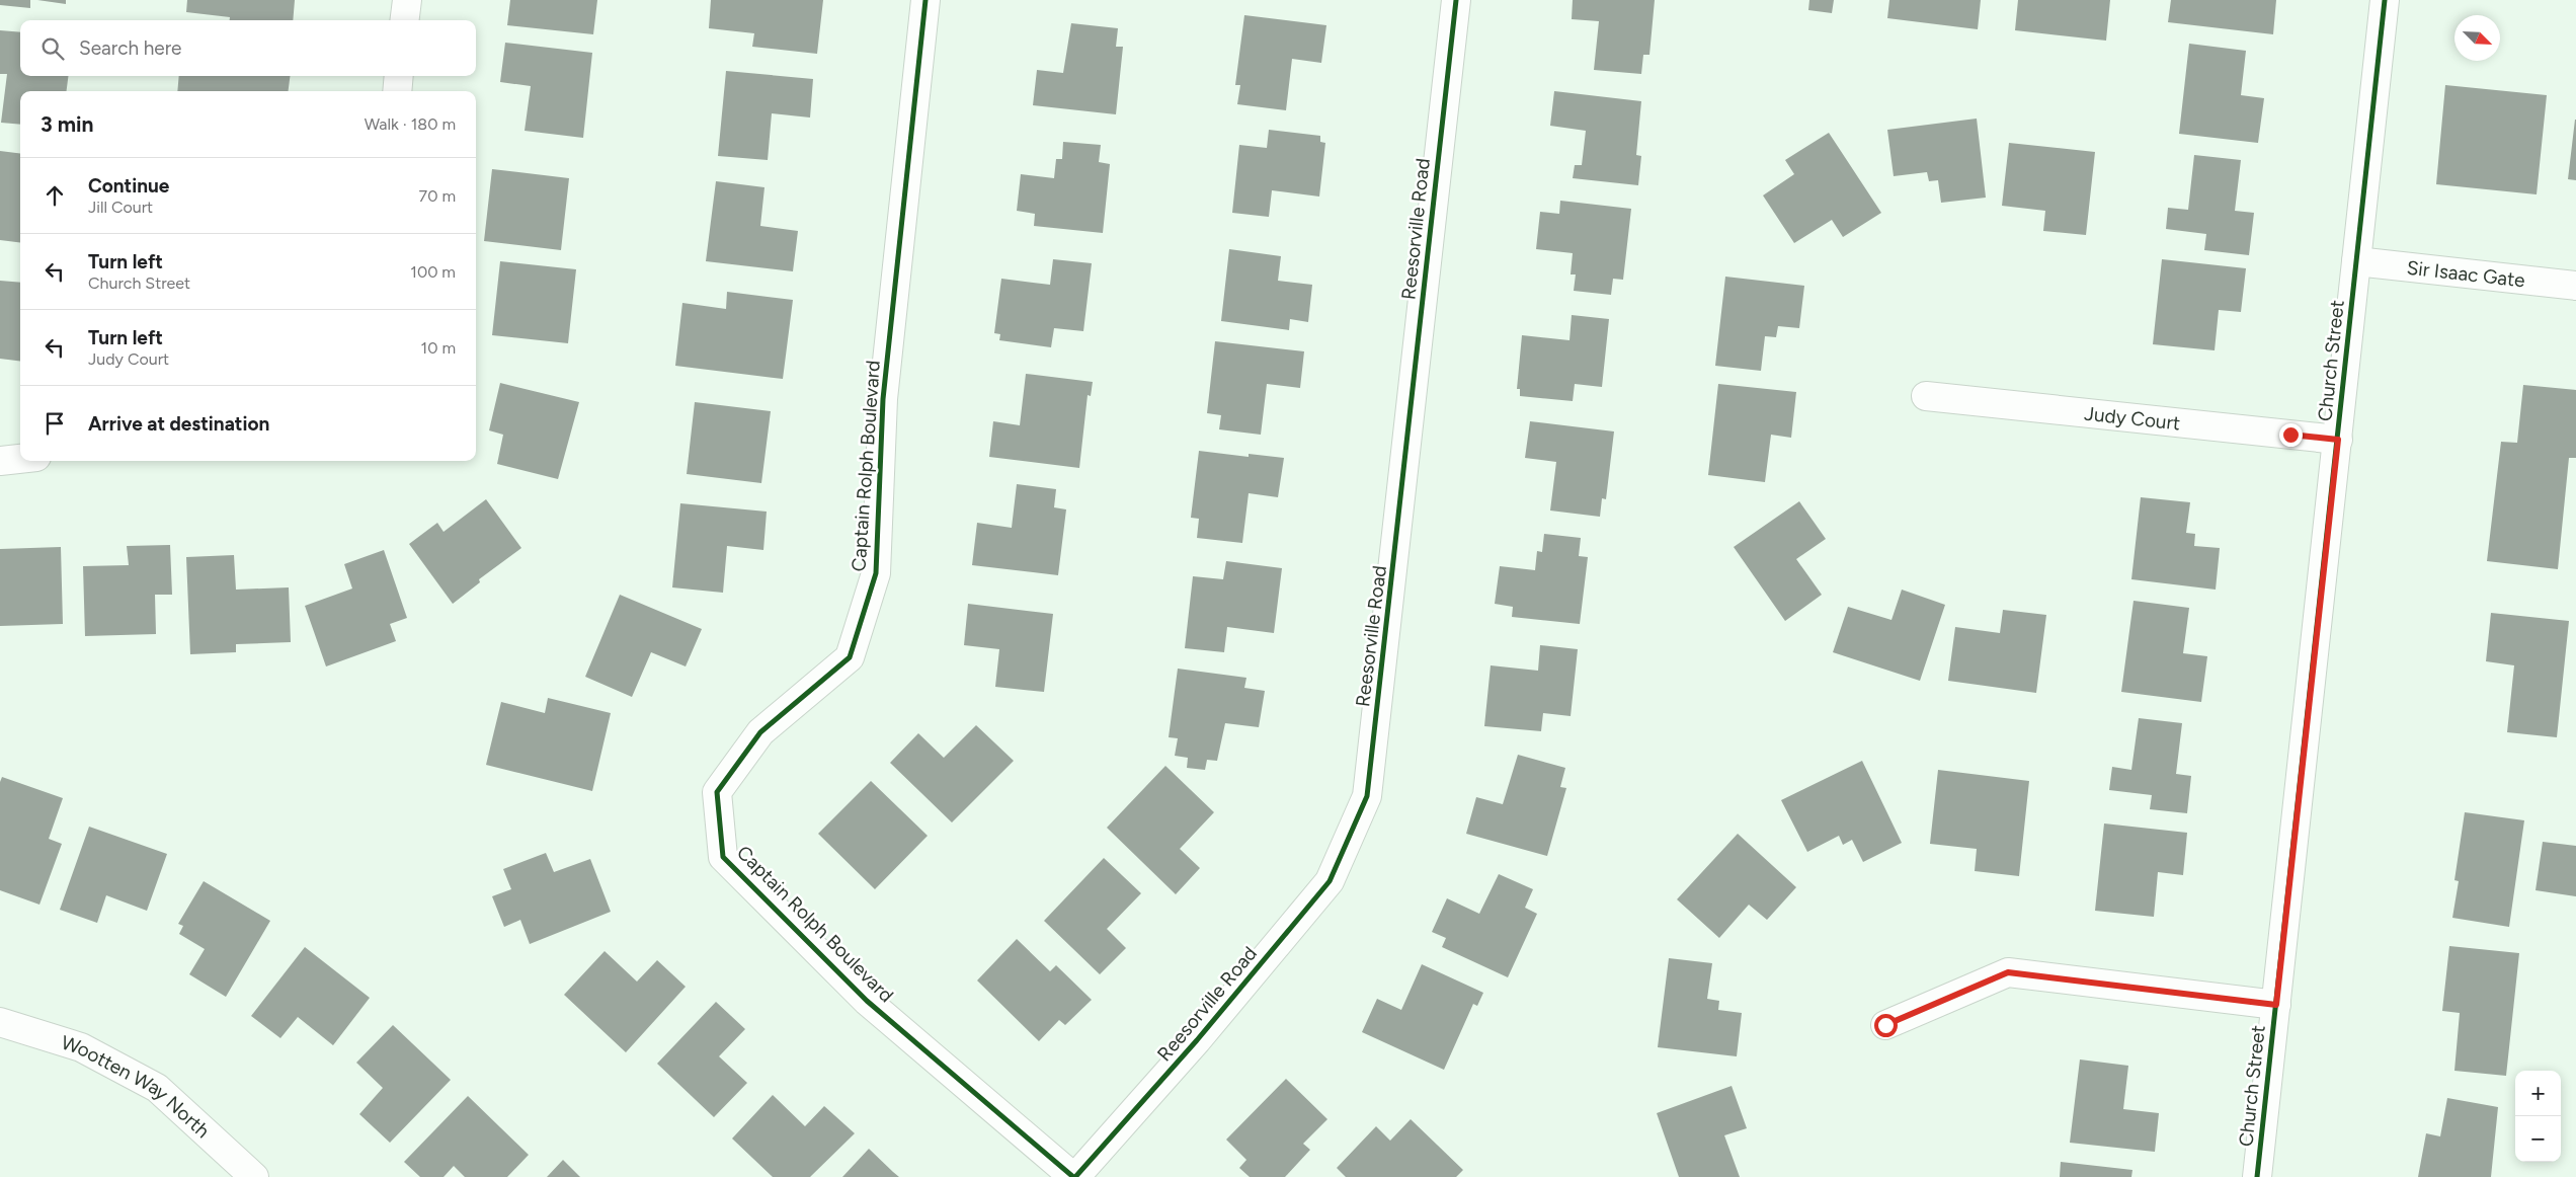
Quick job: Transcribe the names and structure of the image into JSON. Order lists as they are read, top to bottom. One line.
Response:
{"streets":{"street":["Reesorville Road","Sir Isaac Gate","Church Street","Judy Court","Captain Rolph Boulevard","Wootten Way North"]},"crossings":[["Reesorville Road","Captain Rolph Boulevard"],["Sir Isaac Gate","Church Street"],["Church Street","Judy Court"]],"north":"bottom right","page":{"search":"Search here","heading":["3 min","Walk · 180 m"],"list":[["Continue","Jill Court","70 m"],["Turn left","Church Street","100 m"],["Turn left","Judy Court","10 m"],"Arrive at destination"],"map_buttons":["+","−"]}}
